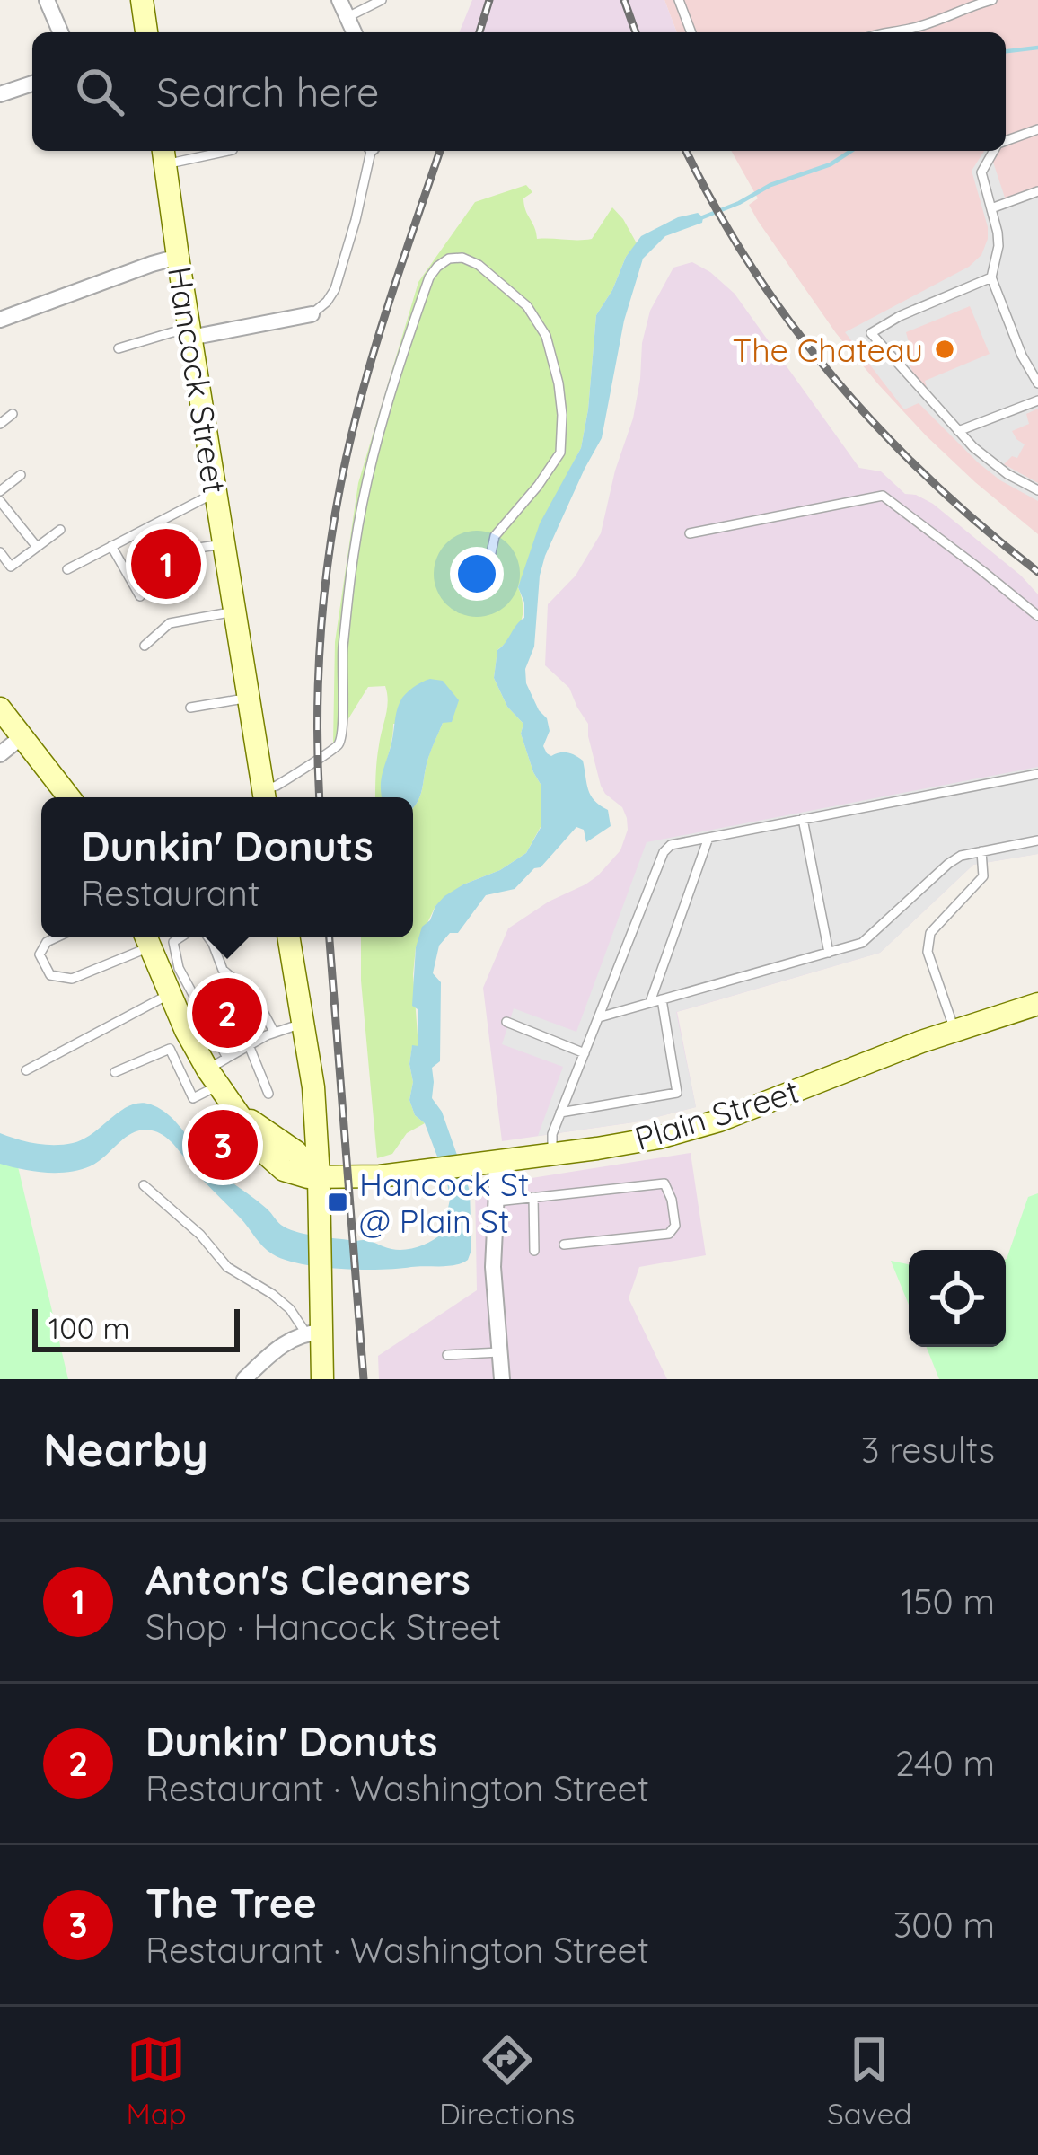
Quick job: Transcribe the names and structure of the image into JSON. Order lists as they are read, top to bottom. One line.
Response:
{"streets":{"main road":["Hancock Street","Plain Street"]},"places":{"other":["The Chateau"],"transit":["Hancock St @ Plain St"]},"scale_bar":"100 m","page":{"search":"Search here","pins":["1","2","3"],"popup":["Dunkin' Donuts","Restaurant"],"scale":"100 m","heading":["Nearby","3 results"],"list":[{"mark":"1","name":"Anton's Cleaners","note":"Shop · Hancock Street","value":"150 m"},{"mark":"2","name":"Dunkin' Donuts","note":"Restaurant · Washington Street","value":"240 m"},{"mark":"3","name":"The Tree","note":"Restaurant · Washington Street","value":"300 m"}],"nav":["Map","Directions","Saved"]}}
